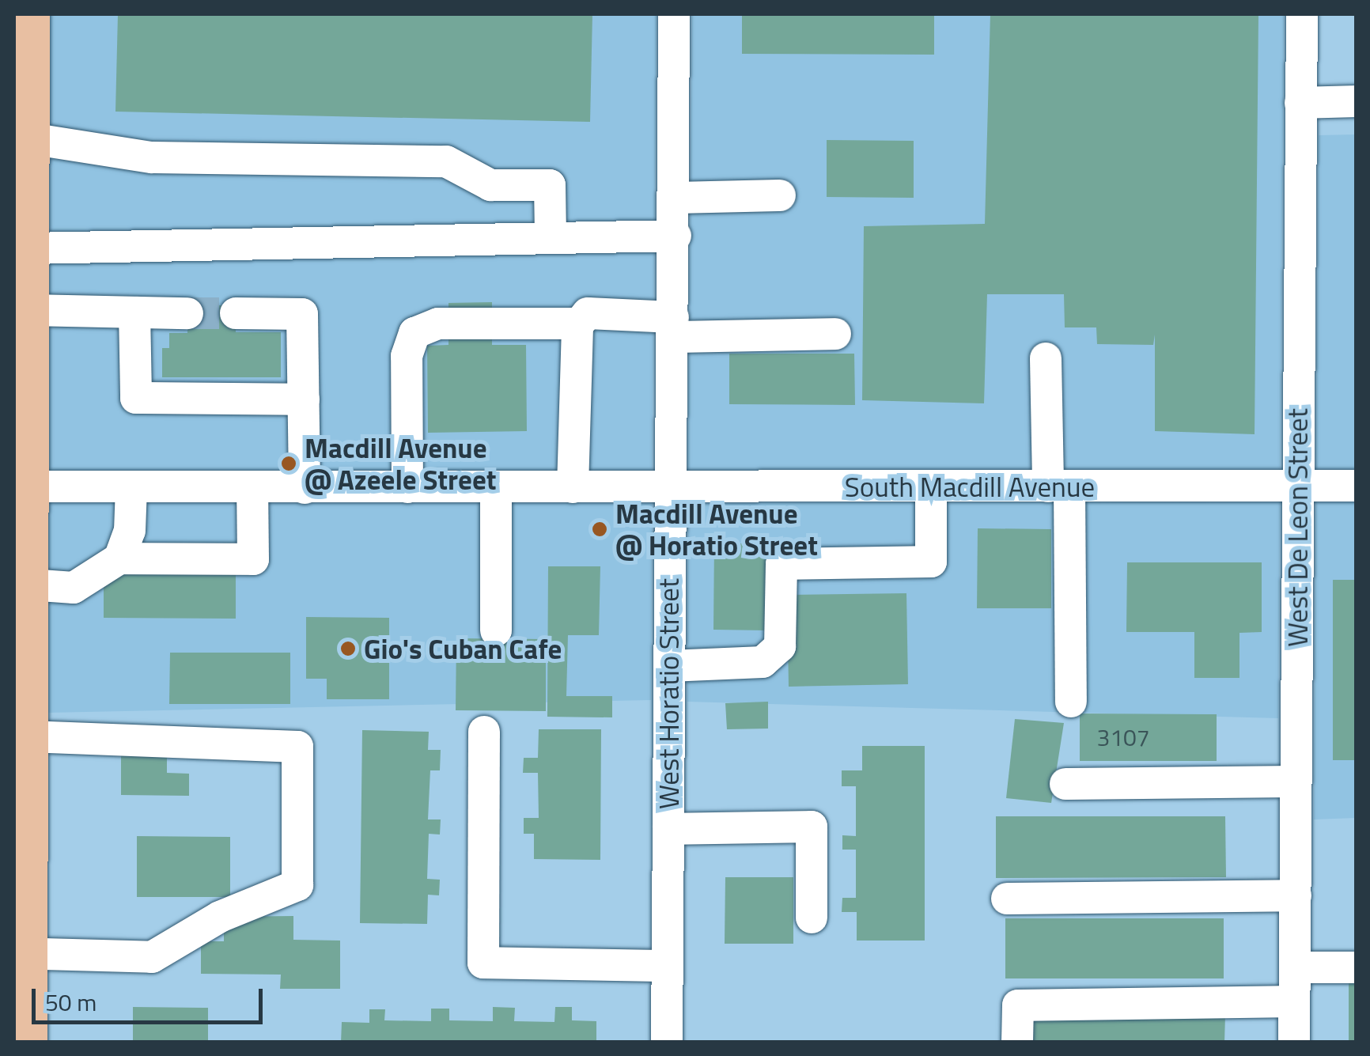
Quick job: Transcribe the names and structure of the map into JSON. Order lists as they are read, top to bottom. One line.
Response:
{"streets":{"street":["South Macdill Avenue","West De Leon Street","West Horatio Street"]},"crossings":[["South Macdill Avenue","West De Leon Street"],["South Macdill Avenue","West Horatio Street"]],"places":["Macdill Avenue @ Azeele Street","Macdill Avenue @ Horatio Street","Gio's Cuban Cafe"],"house_numbers":["3107"],"scale_bar":"50 m"}
